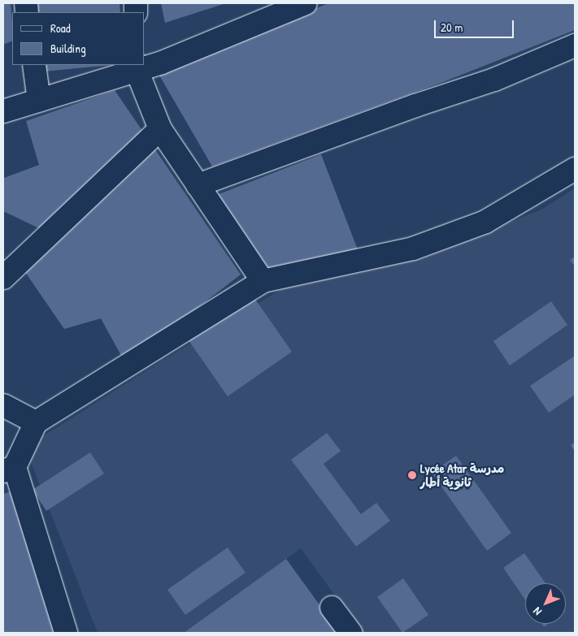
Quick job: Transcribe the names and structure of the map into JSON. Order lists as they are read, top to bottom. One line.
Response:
{"places":["Lycée Atar مدرسة ثانوية أطار"],"legend":["Road","Building"],"scale_bar":"20 m","north":"bottom left"}
